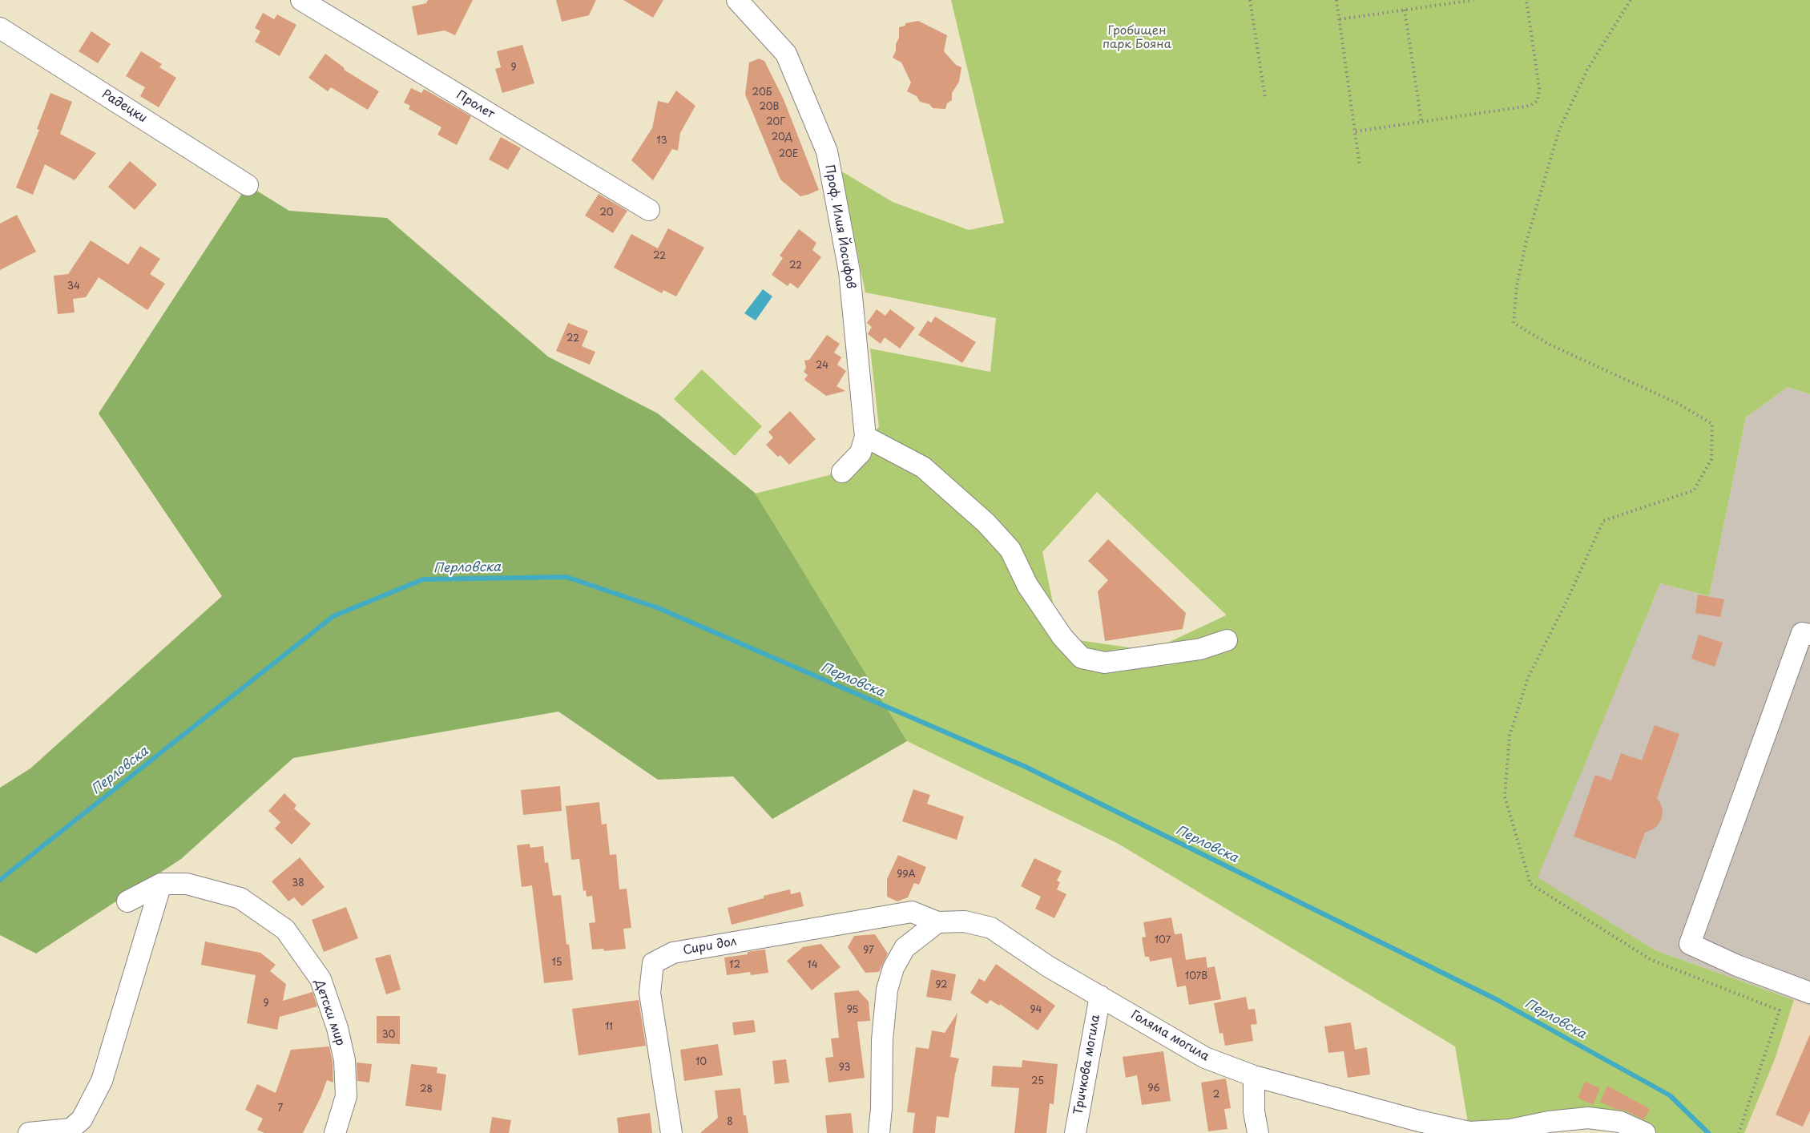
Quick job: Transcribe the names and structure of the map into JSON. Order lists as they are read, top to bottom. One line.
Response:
{"streets":{"street":["Пролет","Радецки","Проф. Илия Йосифов","Сири дол","Детски мир","Голяма могила","Тричкова могила"]},"crossings":[["Сири дол","Голяма могила"],["Голяма могила","Тричкова могила"]],"water":["Перловска"],"parks":["Гробищен парк Бояна"],"house_numbers":["9","20Б","20В","20Г","20Д","13","20Е","20","22","22","34","22","24","99А","38","107","97","15","12","14","107В","92","9","95","94","11","30","10","93","25","96","28","2","7","8"]}
